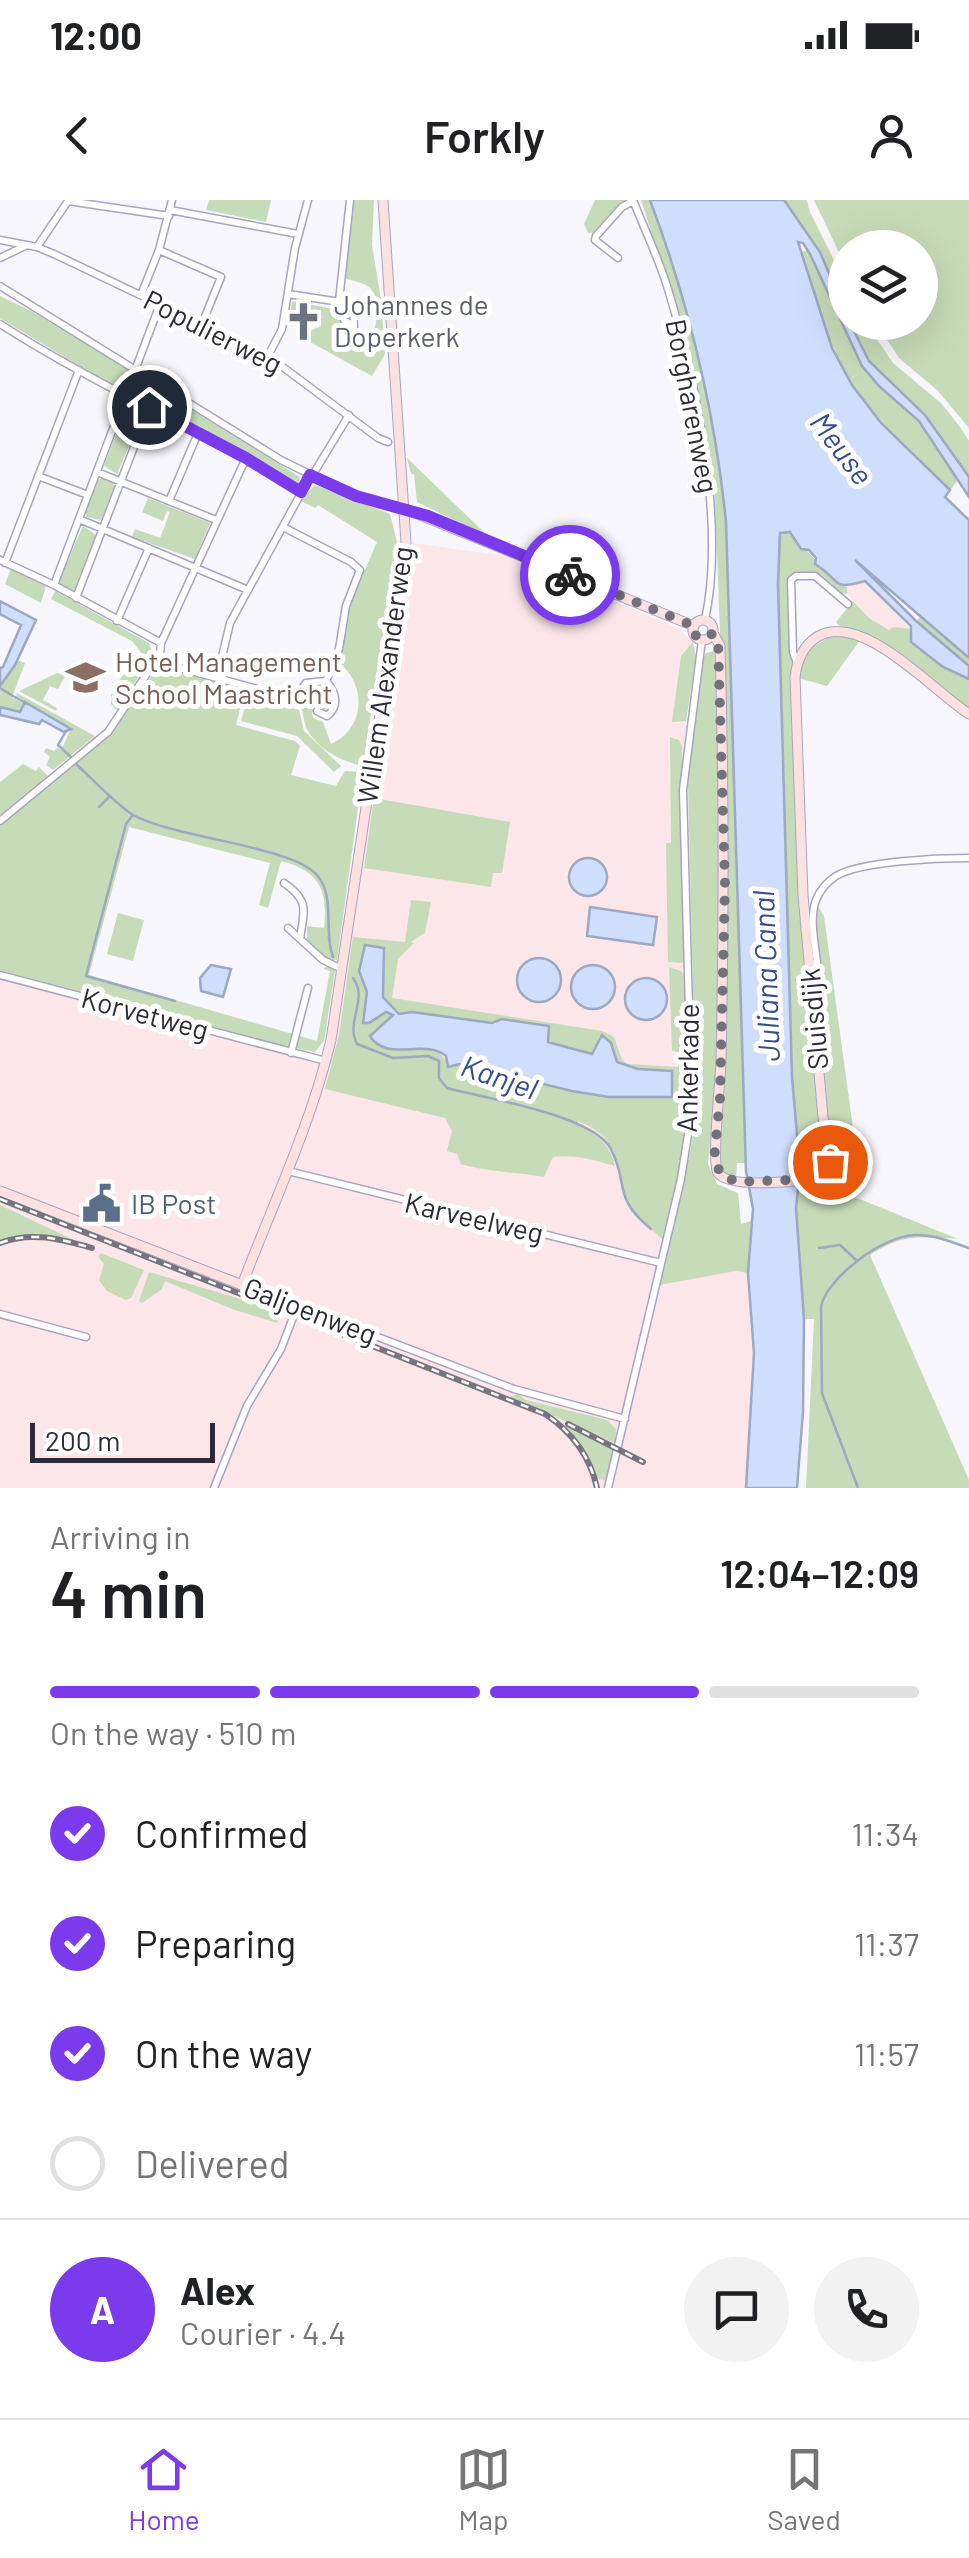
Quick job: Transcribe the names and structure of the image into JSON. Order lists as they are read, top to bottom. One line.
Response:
{"streets":{"street":["Populierweg","Borgharenweg","Willem Alexanderweg","Korvetweg","Sluisdijk","Ankerkade","Karveelweg","Galjoenweg"]},"crossings":[["Borgharenweg","Sluisdijk"],["Borgharenweg","Ankerkade"],["Willem Alexanderweg","Korvetweg"],["Willem Alexanderweg","Karveelweg"],["Willem Alexanderweg","Galjoenweg"],["Sluisdijk","Ankerkade"],["Ankerkade","Karveelweg"],["Ankerkade","Galjoenweg"]],"water":["Meuse","Juliana Canal","Kanjel"],"places":{"church":["Johannes de Doperkerk"],"school or university":["Hotel Management School Maastricht"],"public building":["IB Post"]},"scale_bar":"200 m","page":{"status":"12:00","header":"Forkly","scale":"200 m","heading":["4 min","Arriving in","12:04–12:09"],"panel":["Alex","Courier · 4.4"],"bar":"On the way · 510 m","list":[["Confirmed","11:34"],["Preparing","11:37"],["On the way","11:57"],"Delivered"],"round":"A","tabs":["Home","Map","Saved"]}}
